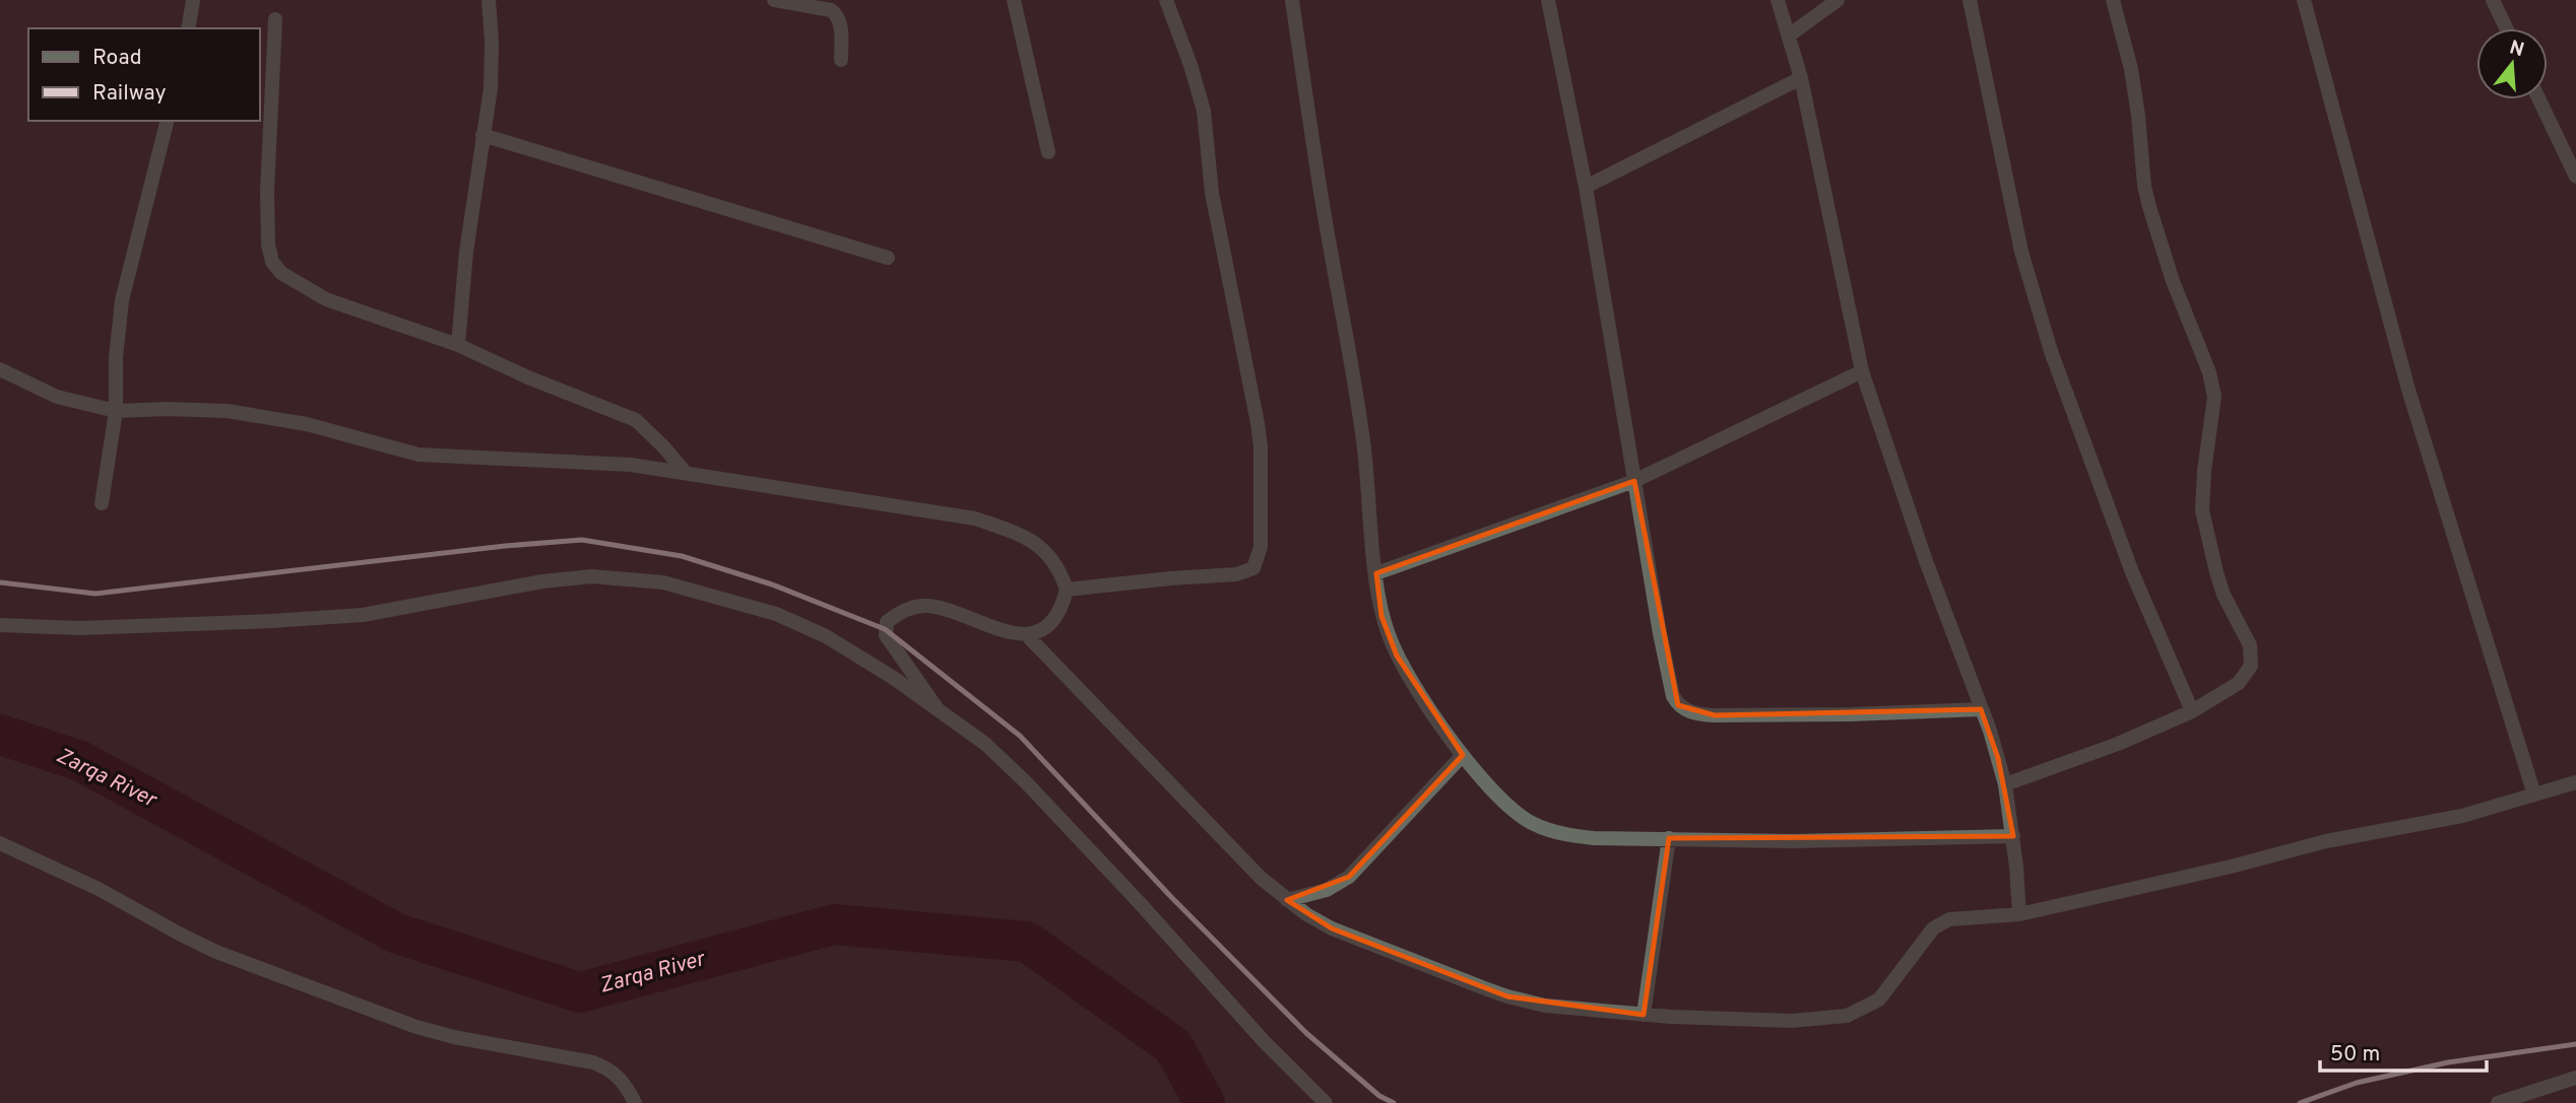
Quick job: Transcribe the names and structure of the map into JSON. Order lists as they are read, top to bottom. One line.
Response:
{"water":["Zarqa River"],"legend":["Road","Railway"],"scale_bar":"50 m","north":"top"}
